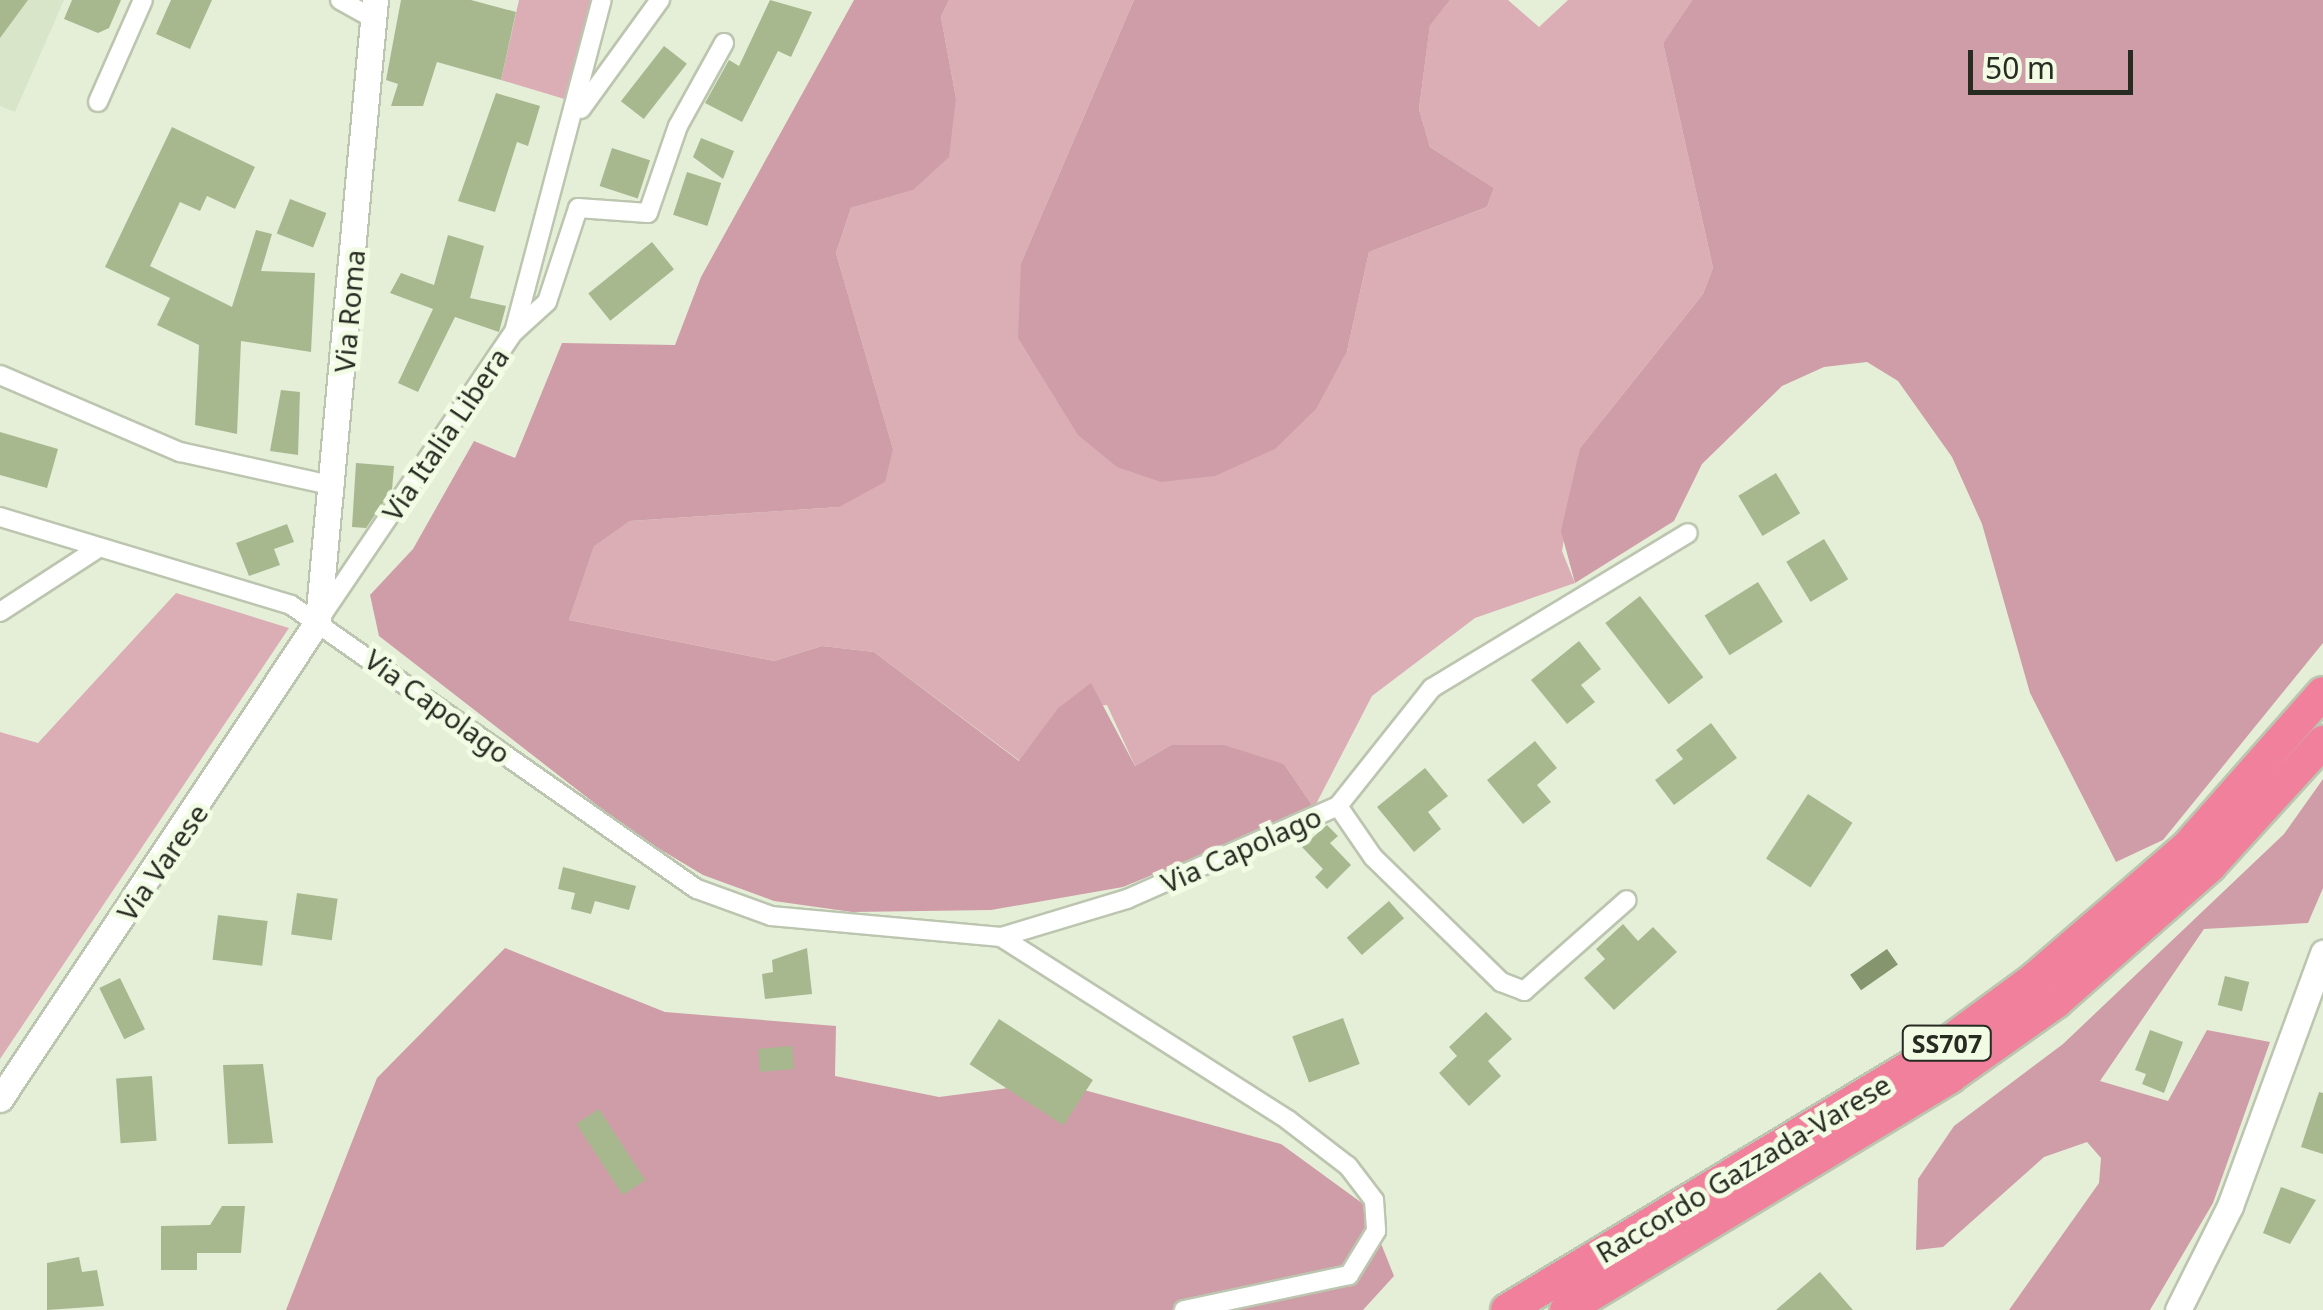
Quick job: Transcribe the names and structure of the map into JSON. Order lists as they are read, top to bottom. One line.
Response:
{"streets":{"highway":["SS707","Raccordo Gazzada-Varese"],"main road":["Via Roma","Via Varese"],"street":["Via Italia Libera","Via Capolago"]},"crossings":[["Via Roma","Via Italia Libera"],["Via Roma","Via Capolago"],["Via Roma","Via Varese"],["Via Italia Libera","Via Capolago"],["Via Italia Libera","Via Varese"],["Via Capolago","Via Varese"]],"scale_bar":"50 m"}
